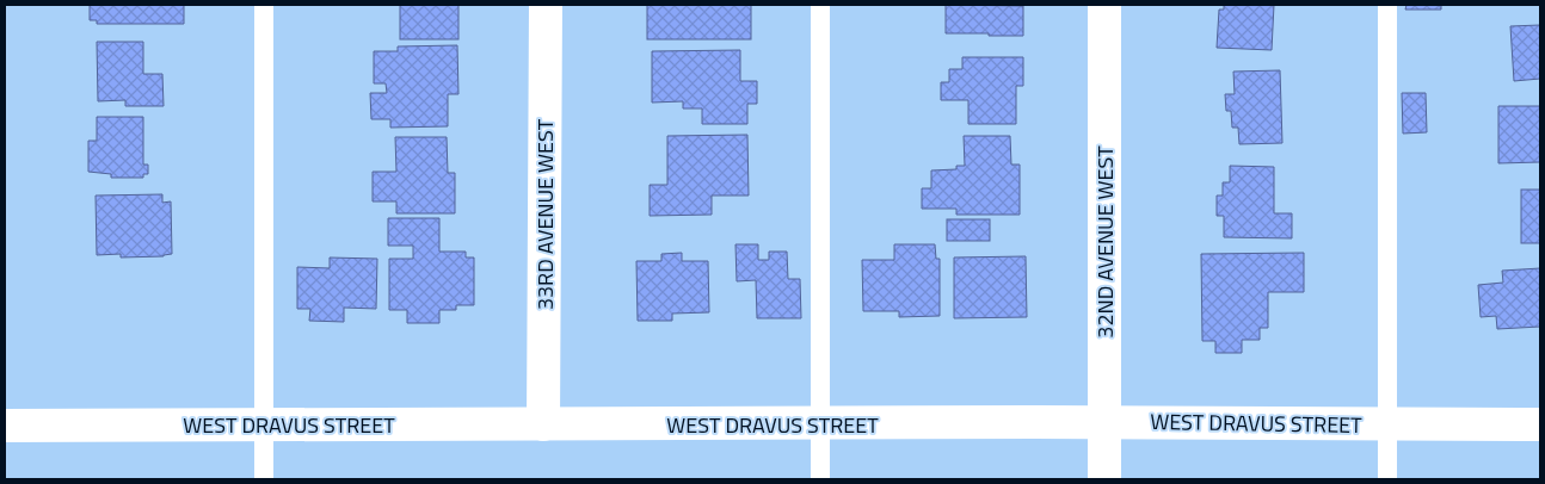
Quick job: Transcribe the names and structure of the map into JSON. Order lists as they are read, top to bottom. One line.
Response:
{"streets":{"street":["33RD AVENUE WEST","32ND AVENUE WEST","WEST DRAVUS STREET"]},"crossings":[["33RD AVENUE WEST","WEST DRAVUS STREET"],["32ND AVENUE WEST","WEST DRAVUS STREET"]]}
